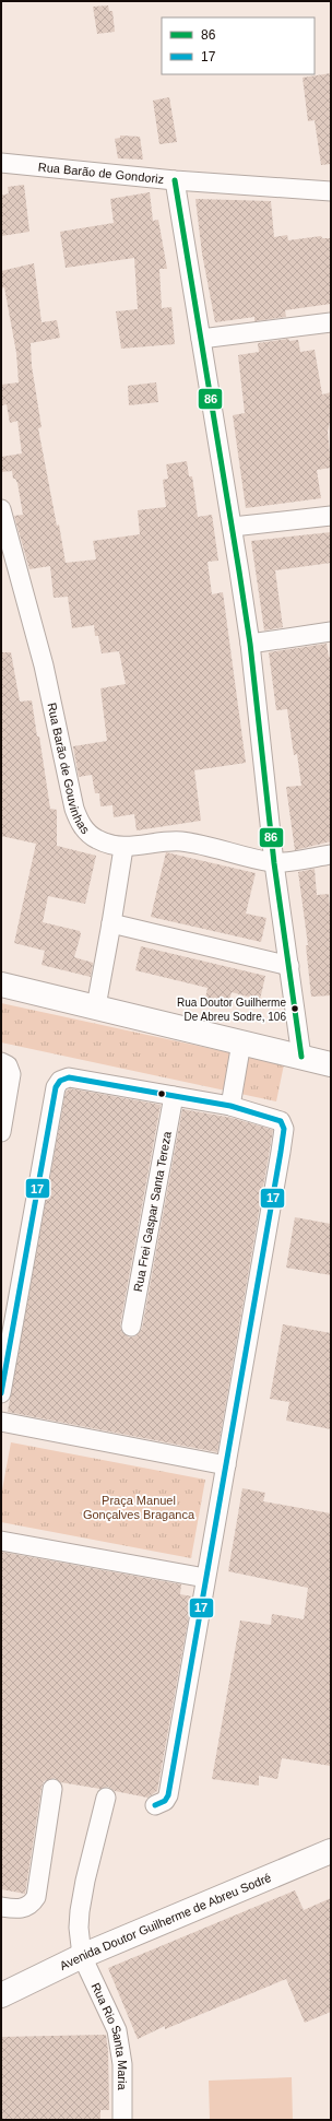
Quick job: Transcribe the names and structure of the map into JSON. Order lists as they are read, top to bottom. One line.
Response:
{"streets":{"street":["Rua Barão de Gondoriz","Rua Barão de Gouvinhas","Rua Frei Gaspar Santa Tereza","Avenida Doutor Guilherme de Abreu Sodré","Rua Rio Santa Maria"]},"crossings":[["Avenida Doutor Guilherme de Abreu Sodré","Rua Rio Santa Maria"]],"parks":["Praça Manuel Gonçalves Braganca"],"places":["Rua Doutor Guilherme De Abreu Sodre, 106"],"lines":["transit line 86","transit line 17"],"legend":["86","17"]}
